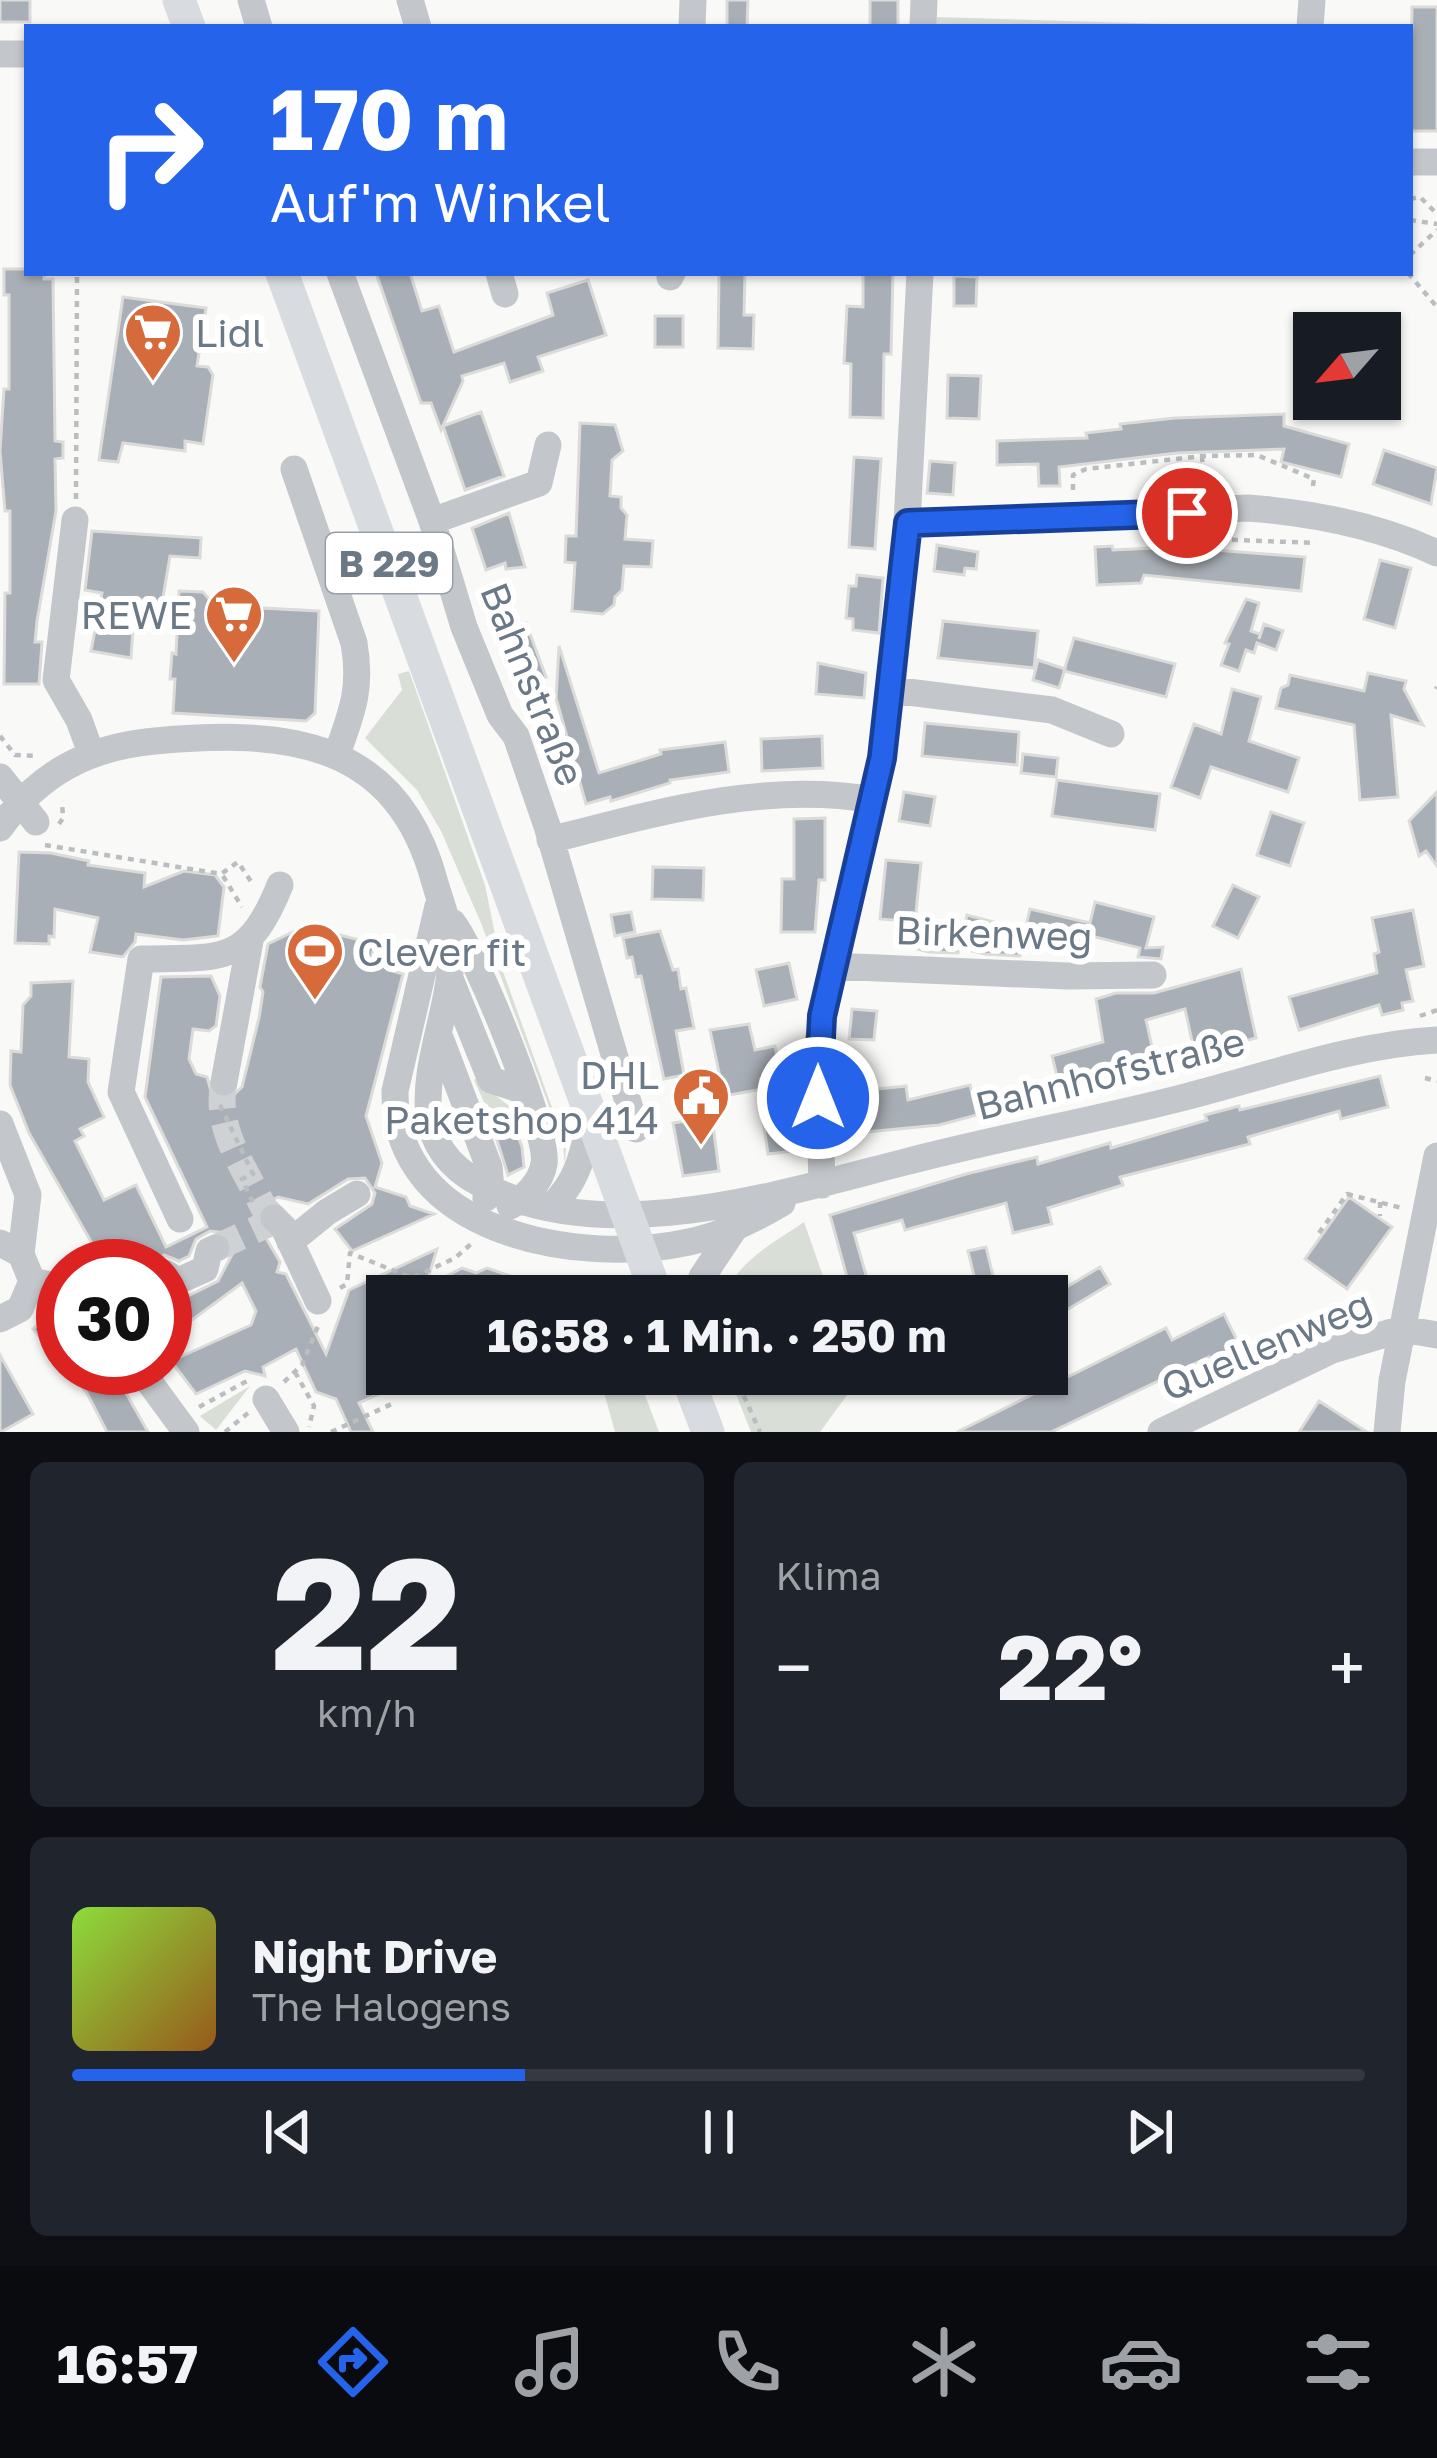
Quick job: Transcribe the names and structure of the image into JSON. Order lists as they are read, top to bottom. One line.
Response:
{"streets":{"main road":["B 229"],"street":["Bahnstraße","Birkenweg","Bahnhofstraße","Quellenweg"]},"crossings":[["B 229","Bahnhofstraße"]],"places":{"supermarket":["Lidl","REWE"],"sports":["Clever fit"],"public building":["DHL Paketshop 414"]},"north":"bottom left","page":{"turn":["170 m","Auf'm Winkel"],"limit":"30","trip":"16:58 · 1 Min. · 250 m","tile":[["22","km/h"],"Klima"],"heat":["−","22°","+"],"song":["Night Drive","The Halogens"],"tabs":"16:57"}}
